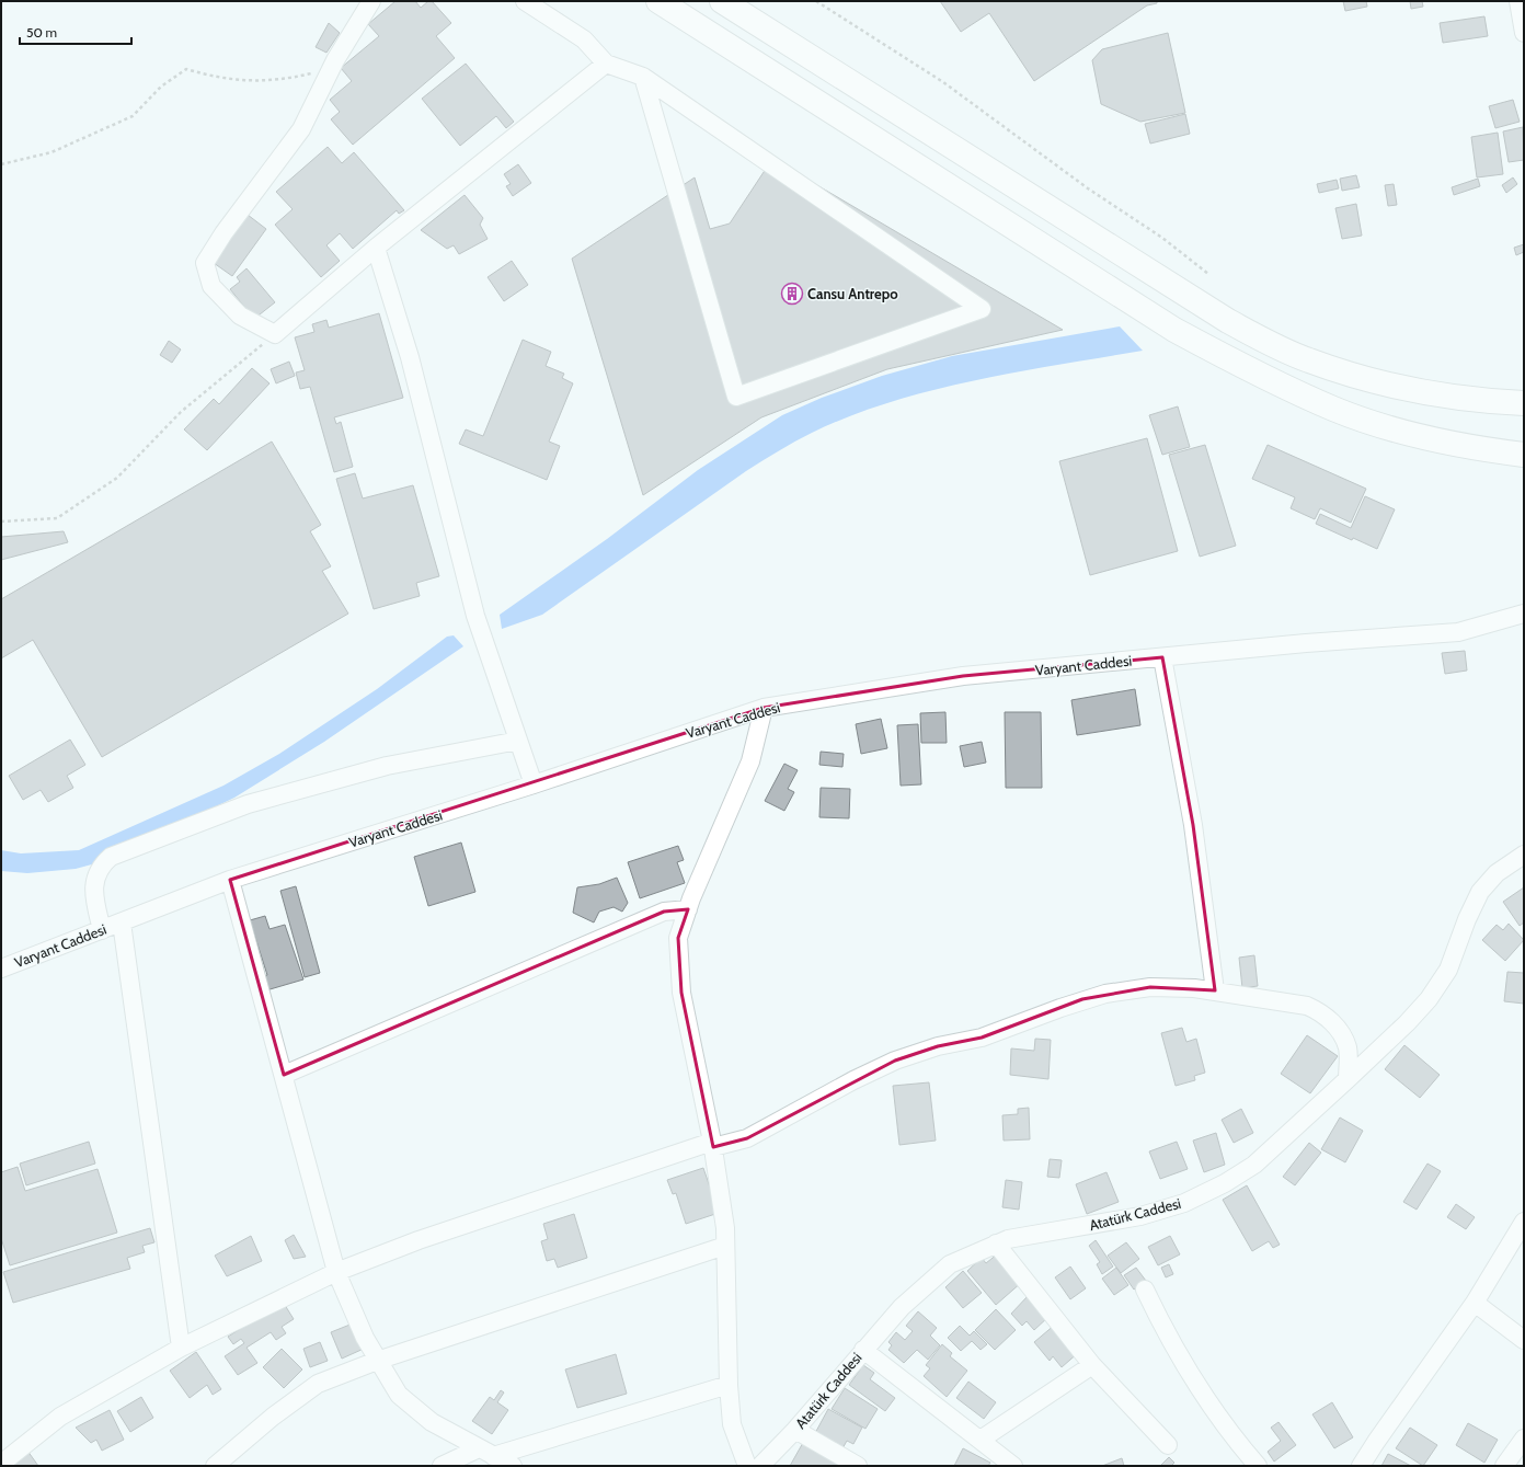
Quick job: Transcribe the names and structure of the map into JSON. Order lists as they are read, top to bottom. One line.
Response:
{"streets":{"street":["Varyant Caddesi","Atatürk Caddesi"]},"places":{"building":["Cansu Antrepo"]},"scale_bar":"50 m"}
